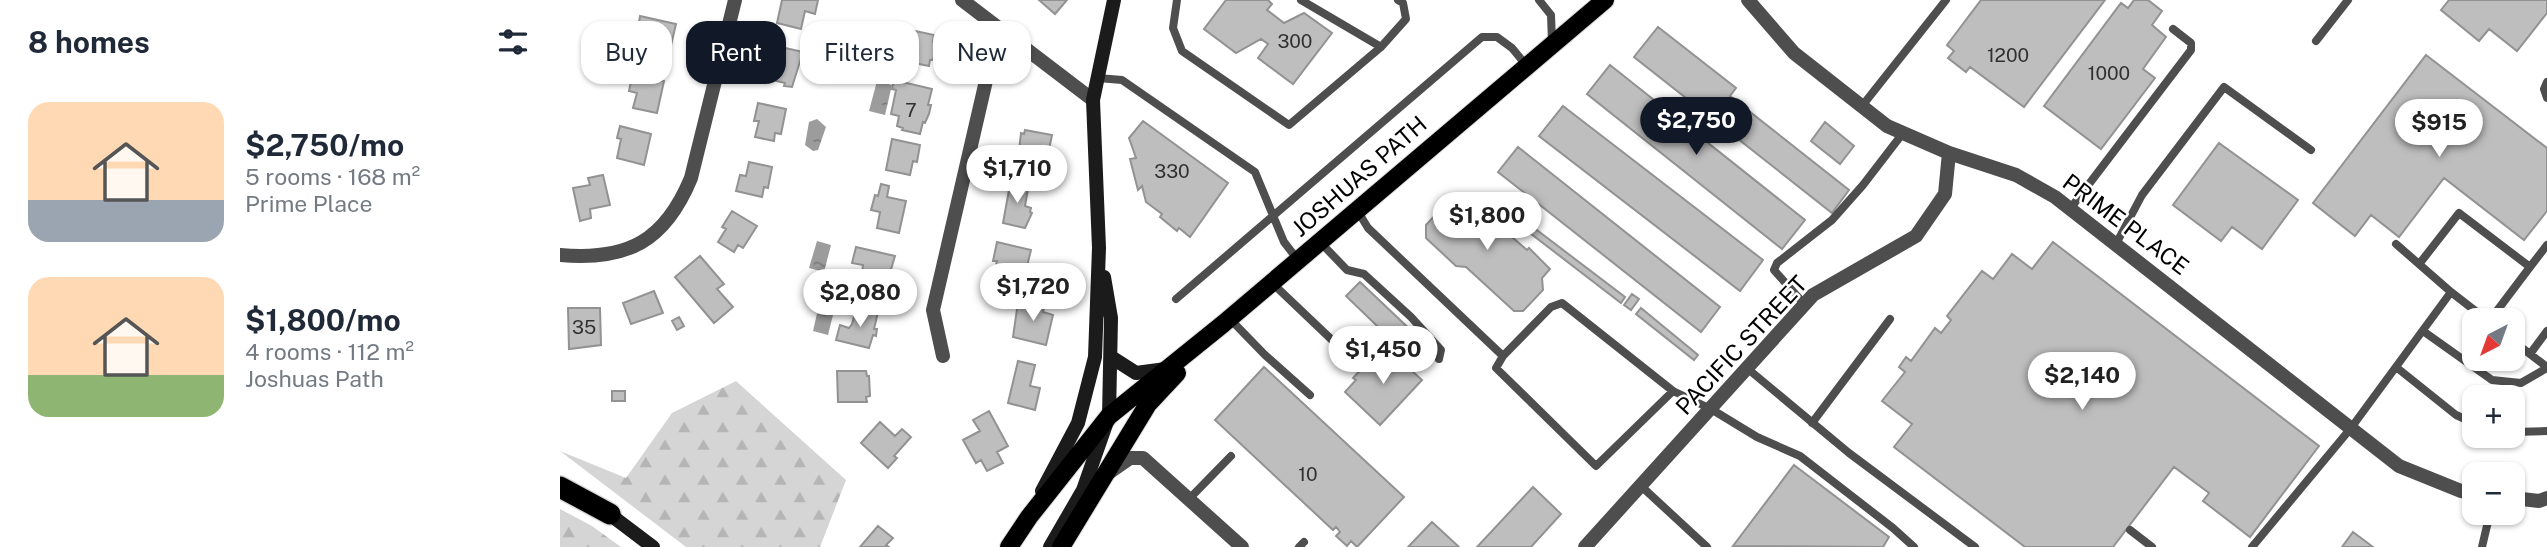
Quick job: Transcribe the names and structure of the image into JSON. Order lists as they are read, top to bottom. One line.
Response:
{"streets":{"main road":["JOSHUAS PATH"],"street":["PRIME PLACE","PACIFIC STREET"]},"crossings":[["PRIME PLACE","PACIFIC STREET"]],"house_numbers":["300","1200","1000","7","330","35","10"],"north":"bottom left","page":{"heading":"8 homes","chip":["Buy","Rent","Filters","New"],"list":[{"name":"$2,750/mo","note":"5 rooms · 168 m² · Prime Place"},{"name":"$1,800/mo","note":"4 rooms · 112 m² · Joshuas Path"}],"price":["$2,750","$915","$1,710","$1,800","$1,720","$2,080","$1,450","$2,140"],"map_buttons":["+","−"]}}
